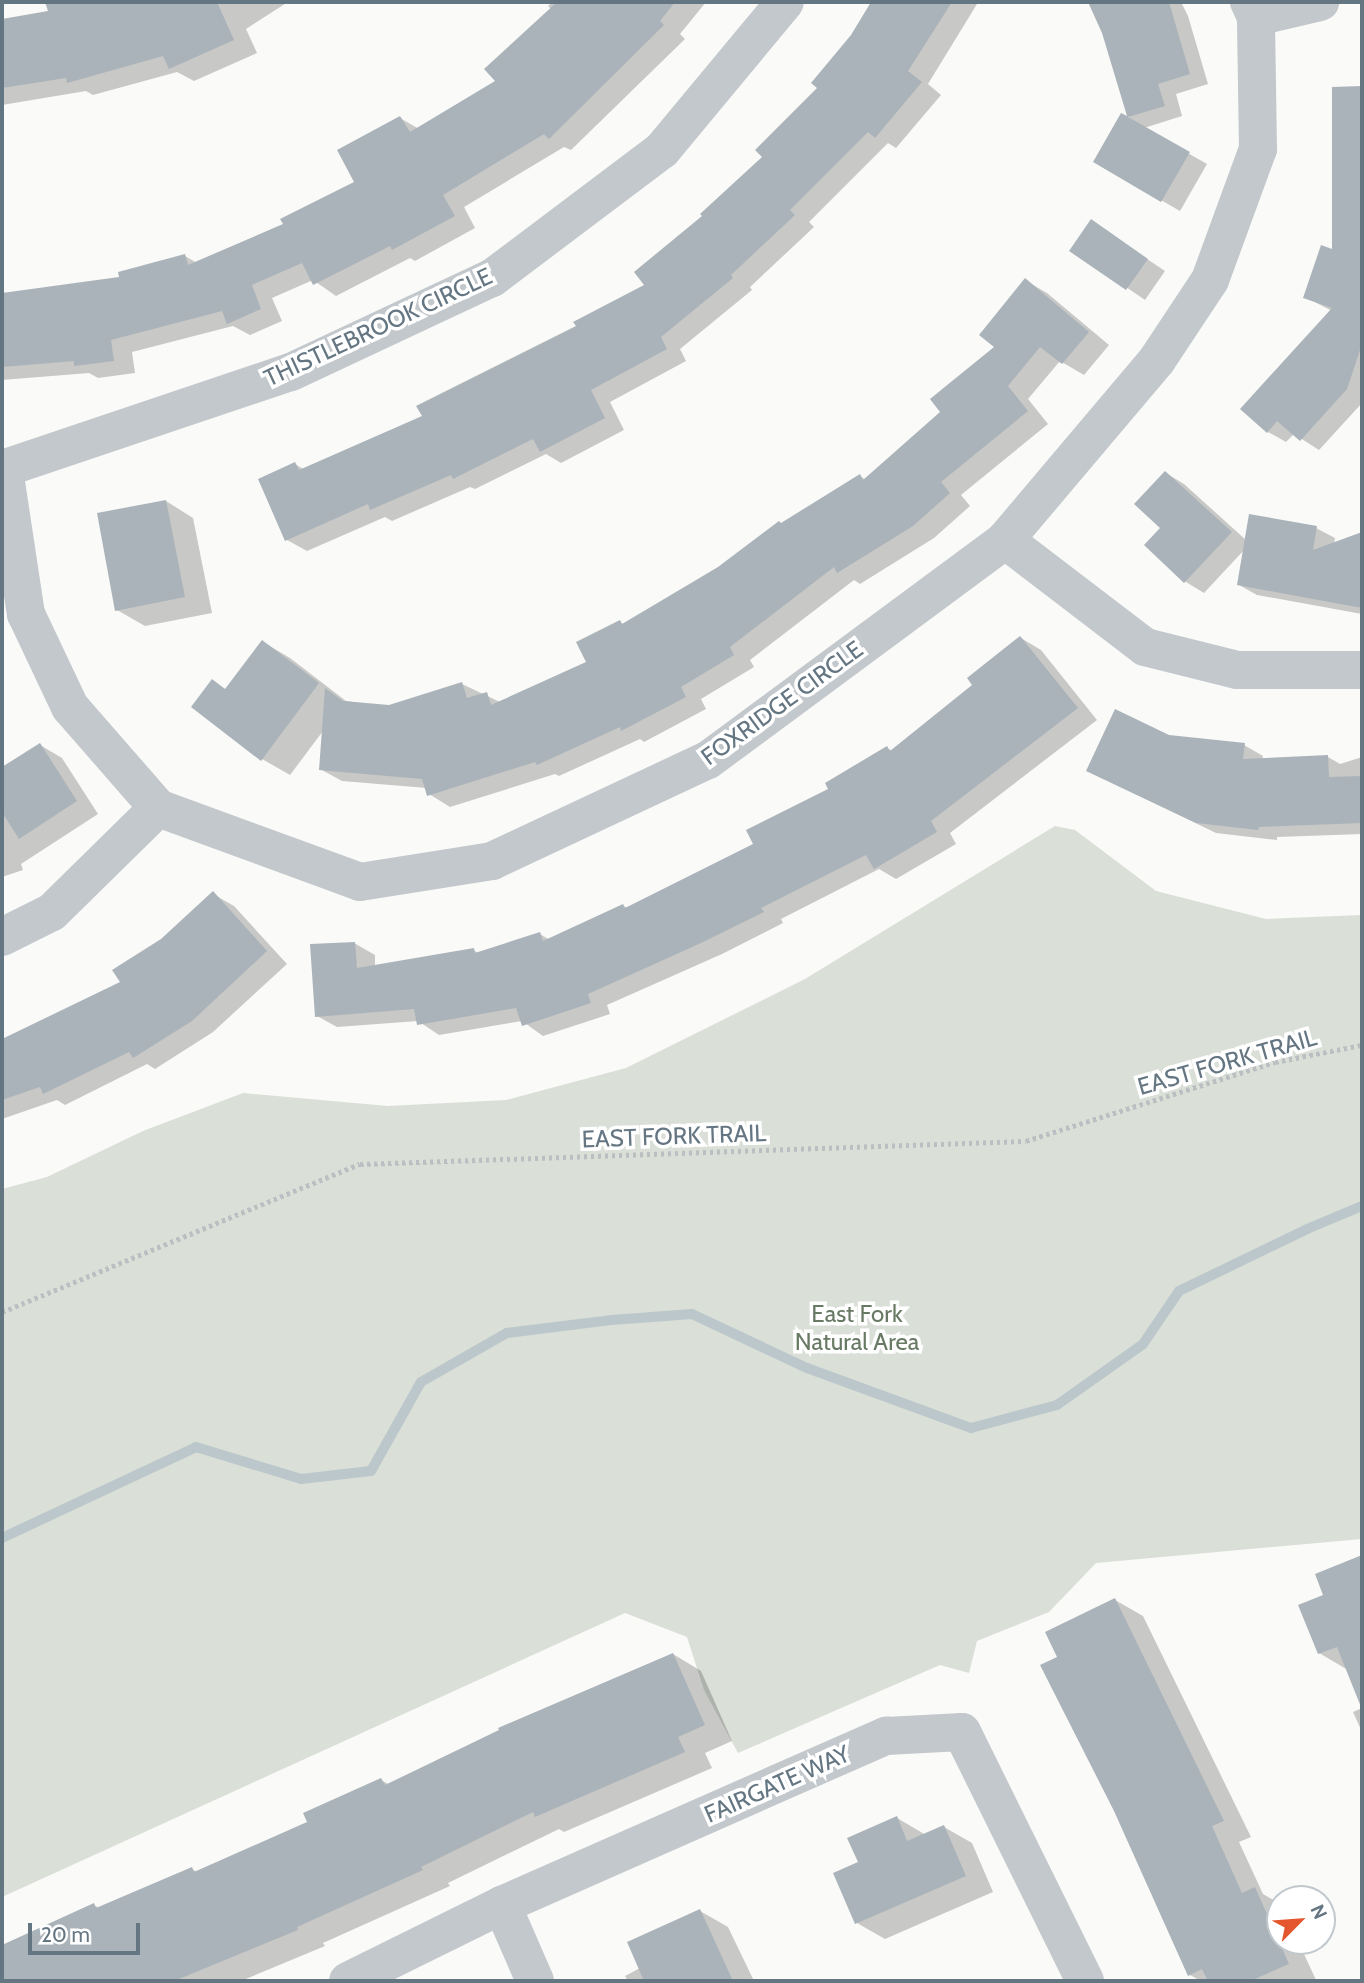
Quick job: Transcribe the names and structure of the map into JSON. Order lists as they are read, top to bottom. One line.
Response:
{"streets":{"street":["THISTLEBROOK CIRCLE","FOXRIDGE CIRCLE","FAIRGATE WAY"],"path":["EAST FORK TRAIL"]},"crossings":[["THISTLEBROOK CIRCLE","FOXRIDGE CIRCLE"]],"parks":["East Fork Natural Area"],"scale_bar":"20 m","north":"top right"}
